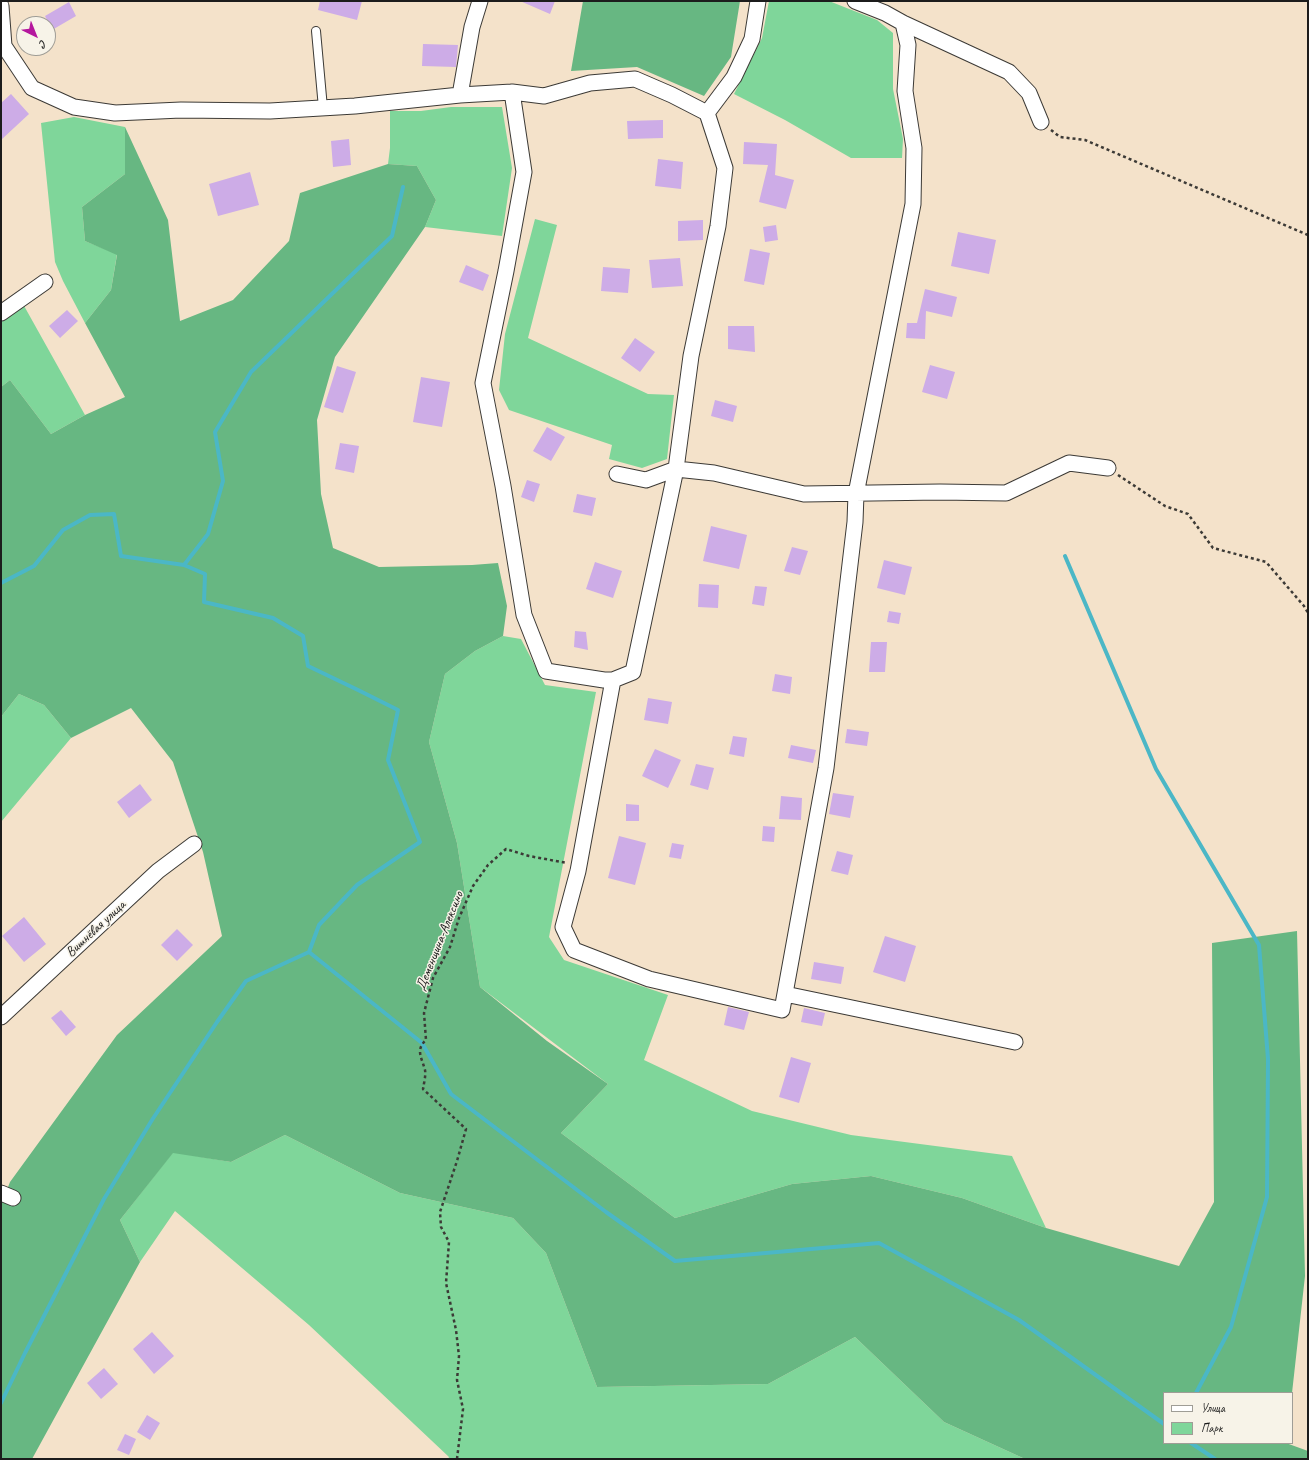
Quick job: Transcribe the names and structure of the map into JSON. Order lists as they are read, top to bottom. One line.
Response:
{"streets":{"street":["Вишнёвая улица"],"path":["Деменщина-Алексино"]},"legend":["Улица","Парк"],"north":"bottom right"}
